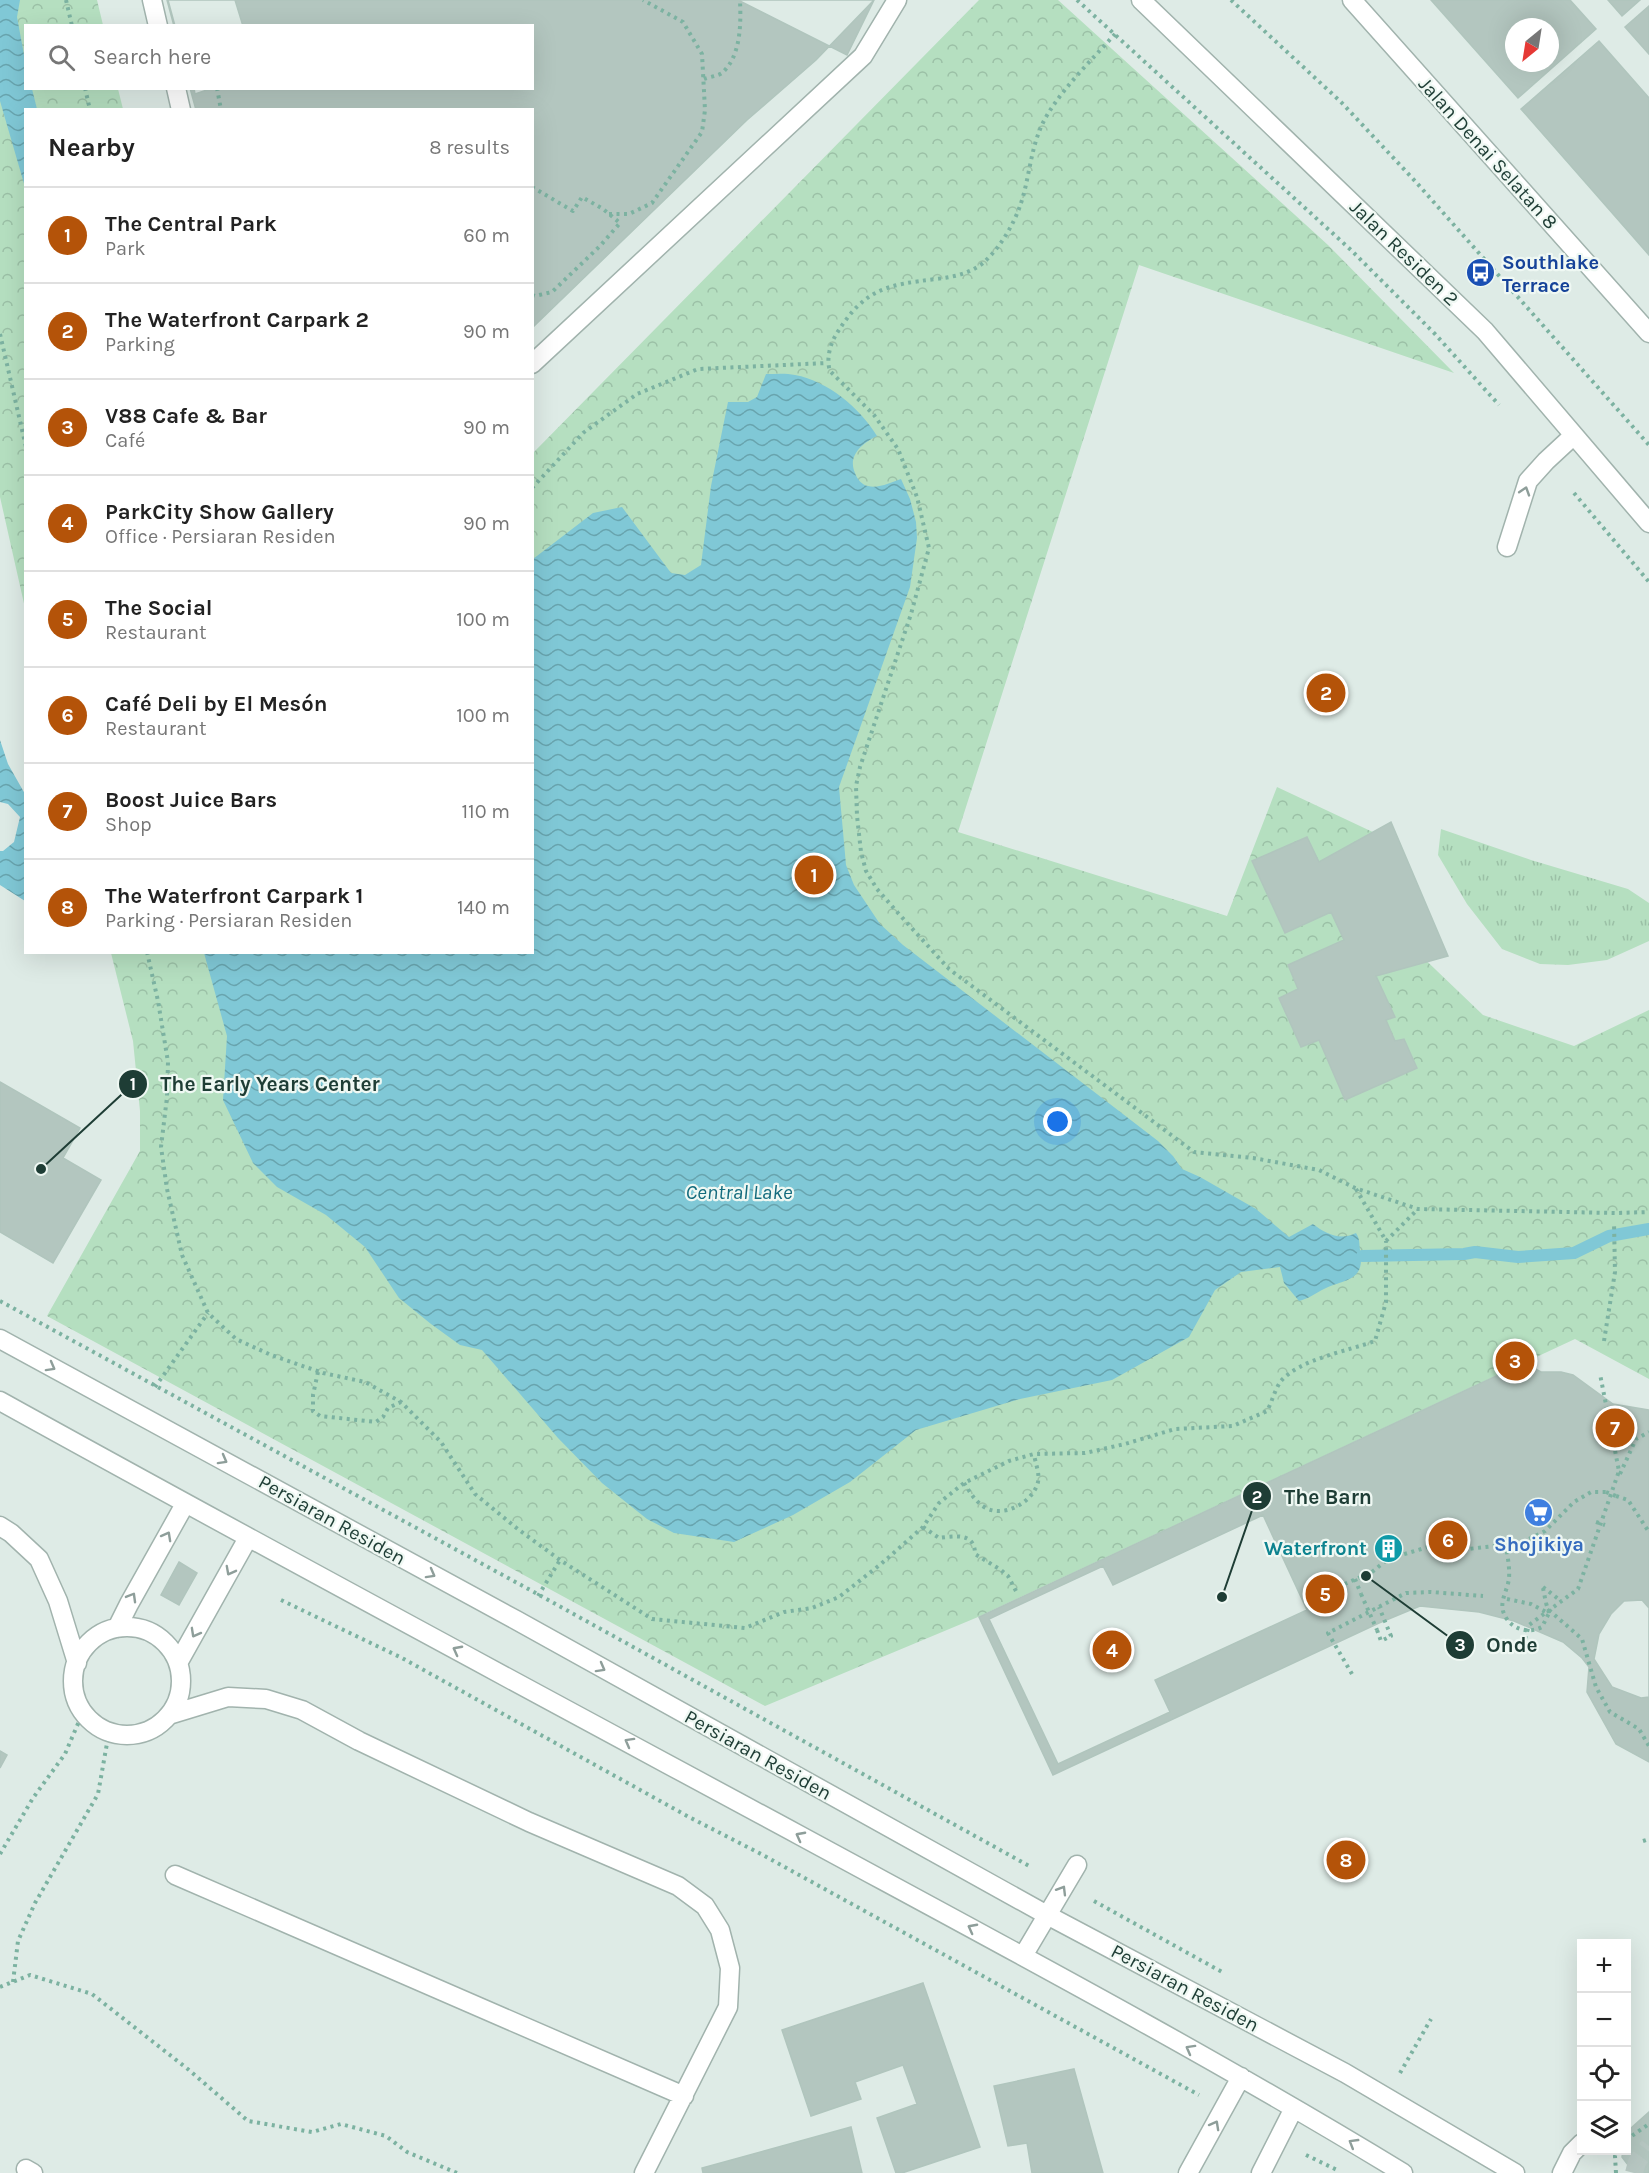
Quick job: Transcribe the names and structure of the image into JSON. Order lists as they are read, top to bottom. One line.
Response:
{"streets":{"street":["Jalan Denai Selatan 8","Jalan Residen 2","Persiaran Residen"]},"water":["Central Lake"],"places":{"bus stop":["Southlake Terrace"],"other":["The Early Years Center","Onde","The Barn"],"supermarket":["Shojikiya"],"building":["Waterfront"]},"north":"bottom left","page":{"search":"Search here","heading":["Nearby","8 results"],"list":[{"mark":"1","name":"The Central Park","note":"Park","value":"60 m"},{"mark":"2","name":"The Waterfront Carpark 2","note":"Parking","value":"90 m"},{"mark":"3","name":"V88 Cafe & Bar","note":"Café","value":"90 m"},{"mark":"4","name":"ParkCity Show Gallery","note":"Office · Persiaran Residen","value":"90 m"},{"mark":"5","name":"The Social","note":"Restaurant","value":"100 m"},{"mark":"6","name":"Café Deli by El Mesón","note":"Restaurant","value":"100 m"},{"mark":"7","name":"Boost Juice Bars","note":"Shop","value":"110 m"},{"mark":"8","name":"The Waterfront Carpark 1","note":"Parking · Persiaran Residen","value":"140 m"}],"pins":["2","1","3","7","6","5","4","8"],"map_buttons":["+","−"]}}
